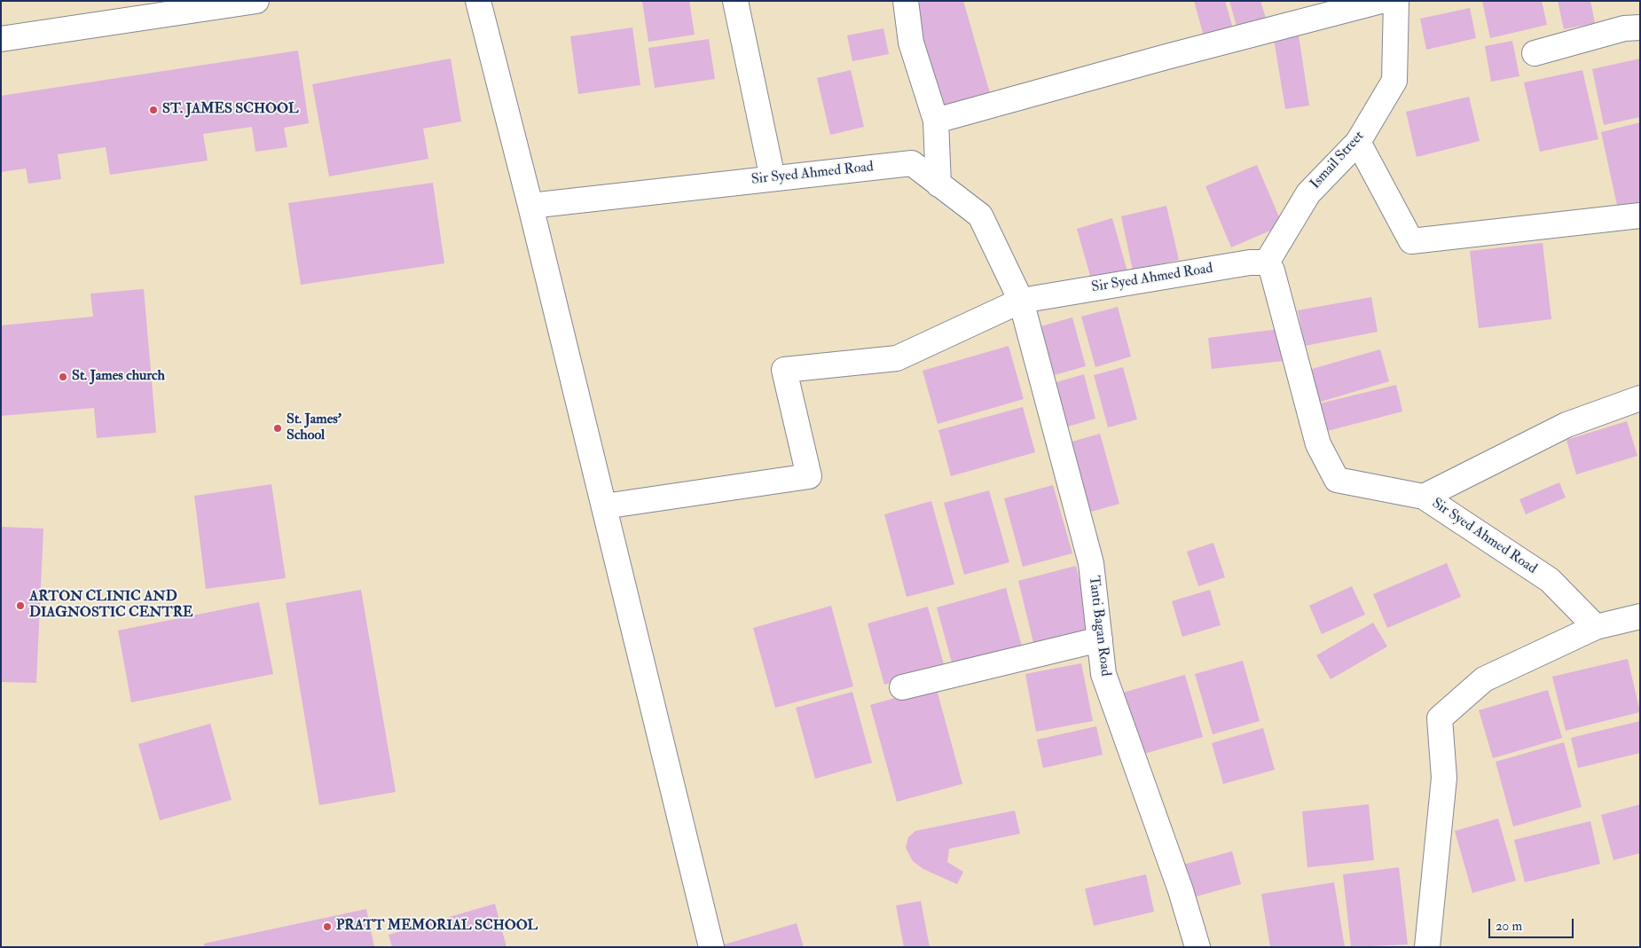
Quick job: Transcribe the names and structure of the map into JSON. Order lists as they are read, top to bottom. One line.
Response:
{"streets":{"street":["Ismail Street","Sir Syed Ahmed Road","Tanti Bagan Road"]},"crossings":[["Ismail Street","Sir Syed Ahmed Road"],["Sir Syed Ahmed Road","Tanti Bagan Road"]],"places":["ST. JAMES SCHOOL","St. James church","St. James' School","ARTON CLINIC AND DIAGNOSTIC CENTRE","PRATT MEMORIAL SCHOOL"],"scale_bar":"20 m"}
